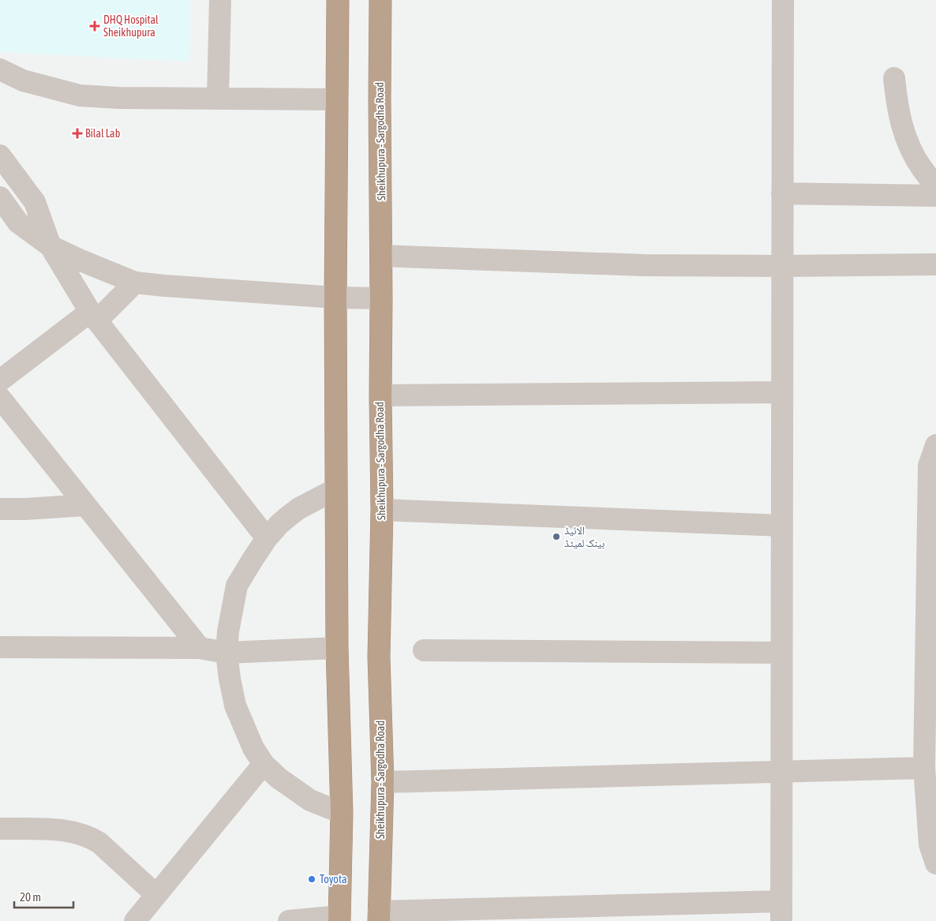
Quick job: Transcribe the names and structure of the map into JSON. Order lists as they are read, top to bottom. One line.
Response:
{"streets":{"highway":["Sheikhupura - Sargodha Road"]},"places":{"health":["DHQ Hospital Sheikhupura","Bilal Lab"],"other":["الائیڈ بینک لمیٹڈ","Toyota"]},"scale_bar":"20 m"}
